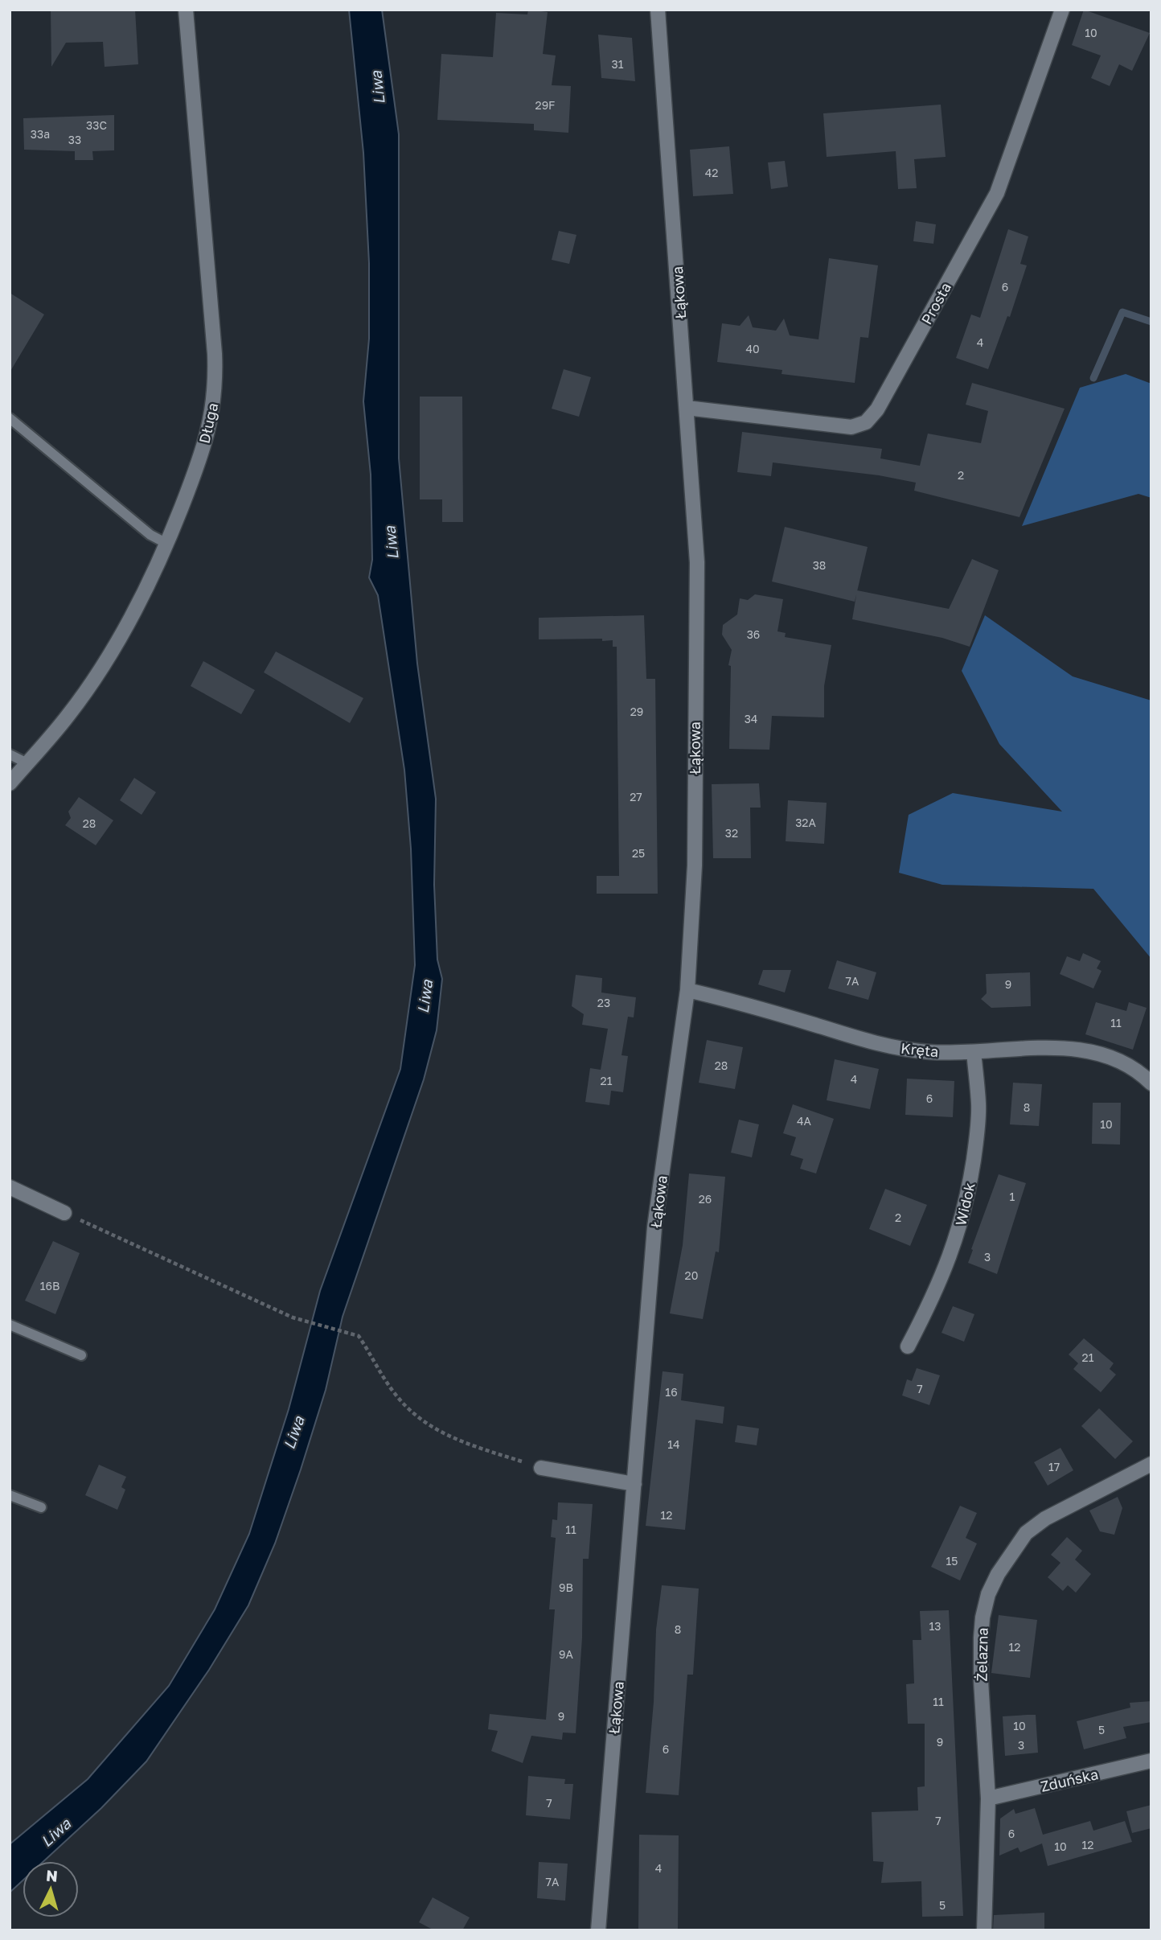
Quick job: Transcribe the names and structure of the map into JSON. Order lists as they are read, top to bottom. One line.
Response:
{"streets":{"street":["Łąkowa","Prosta","Długa","Kręta","Widok","Żelazna","Zduńska"]},"crossings":[["Łąkowa","Prosta"],["Łąkowa","Kręta"],["Kręta","Widok"],["Żelazna","Zduńska"]],"water":["Liwa"],"house_numbers":["10","31","29F","33C","33a","33","42","6","4","40","2","38","36","29","34","27","32A","28","32","25","7A","9","23","11","28","4","21","6","8","4A","10","1","26","2","3","20","16B","21","7","16","14","17","12","11","15","9B","13","8","12","9A","11","9","10","5","9","3","6","7","7","6","12","10","4","7A","5"],"north":"top"}
